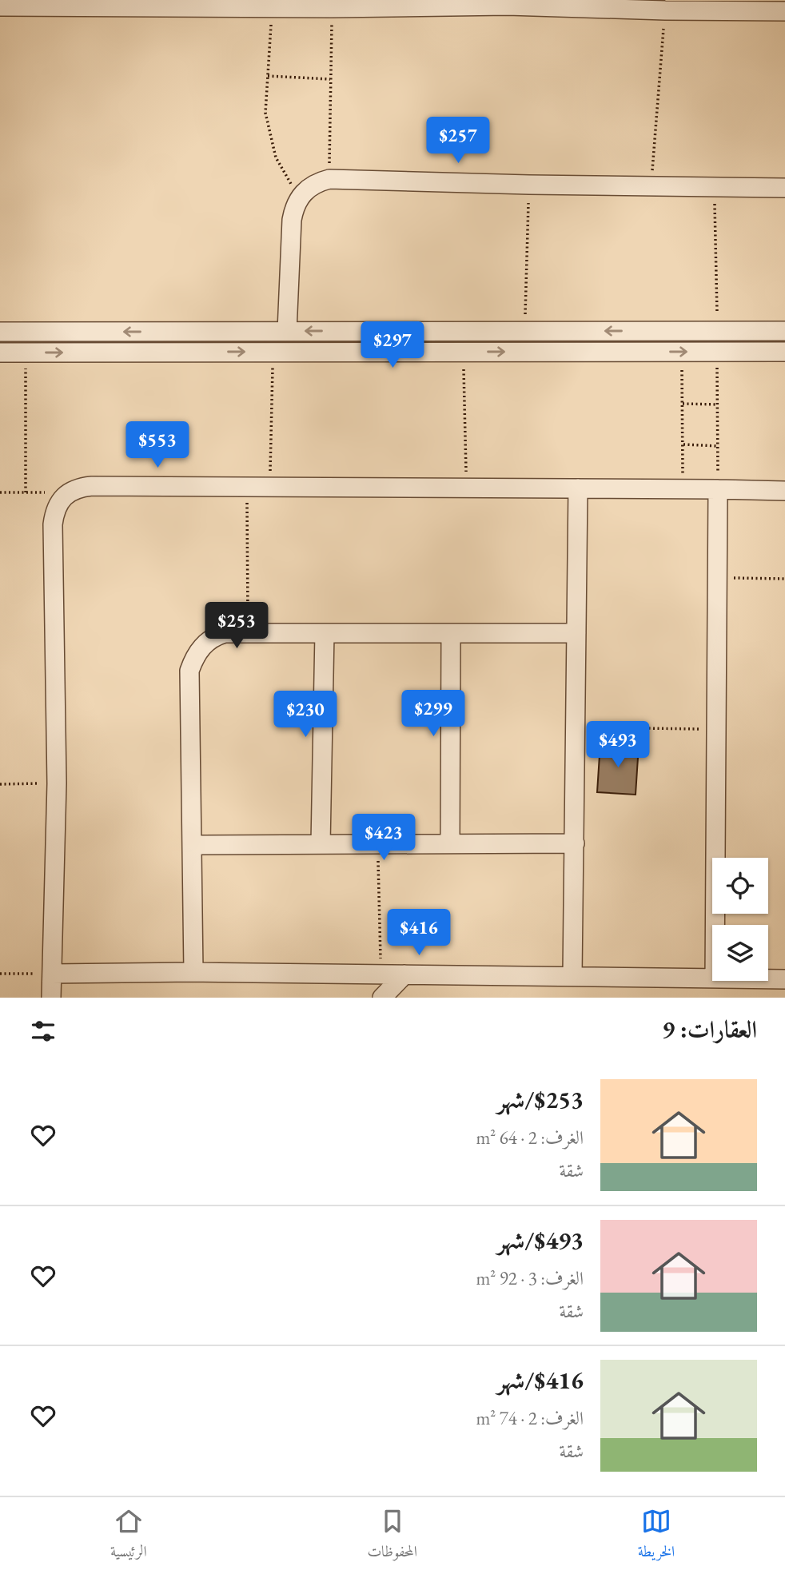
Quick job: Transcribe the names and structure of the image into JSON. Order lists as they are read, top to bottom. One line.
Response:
{"page":{"price":["$257","$297","$553","$253","$299","$230","$493","$423","$416"],"heading":"العقارات: 9","list":[{"name":"$253/شهر","note":"الغرف: 2 · 64 m² · شقة"},{"name":"$493/شهر","note":"الغرف: 3 · 92 m² · شقة"},{"name":"$416/شهر","note":"الغرف: 2 · 74 m² · شقة"}],"tabs":["الخريطة","المحفوظات","الرئيسية"]}}
